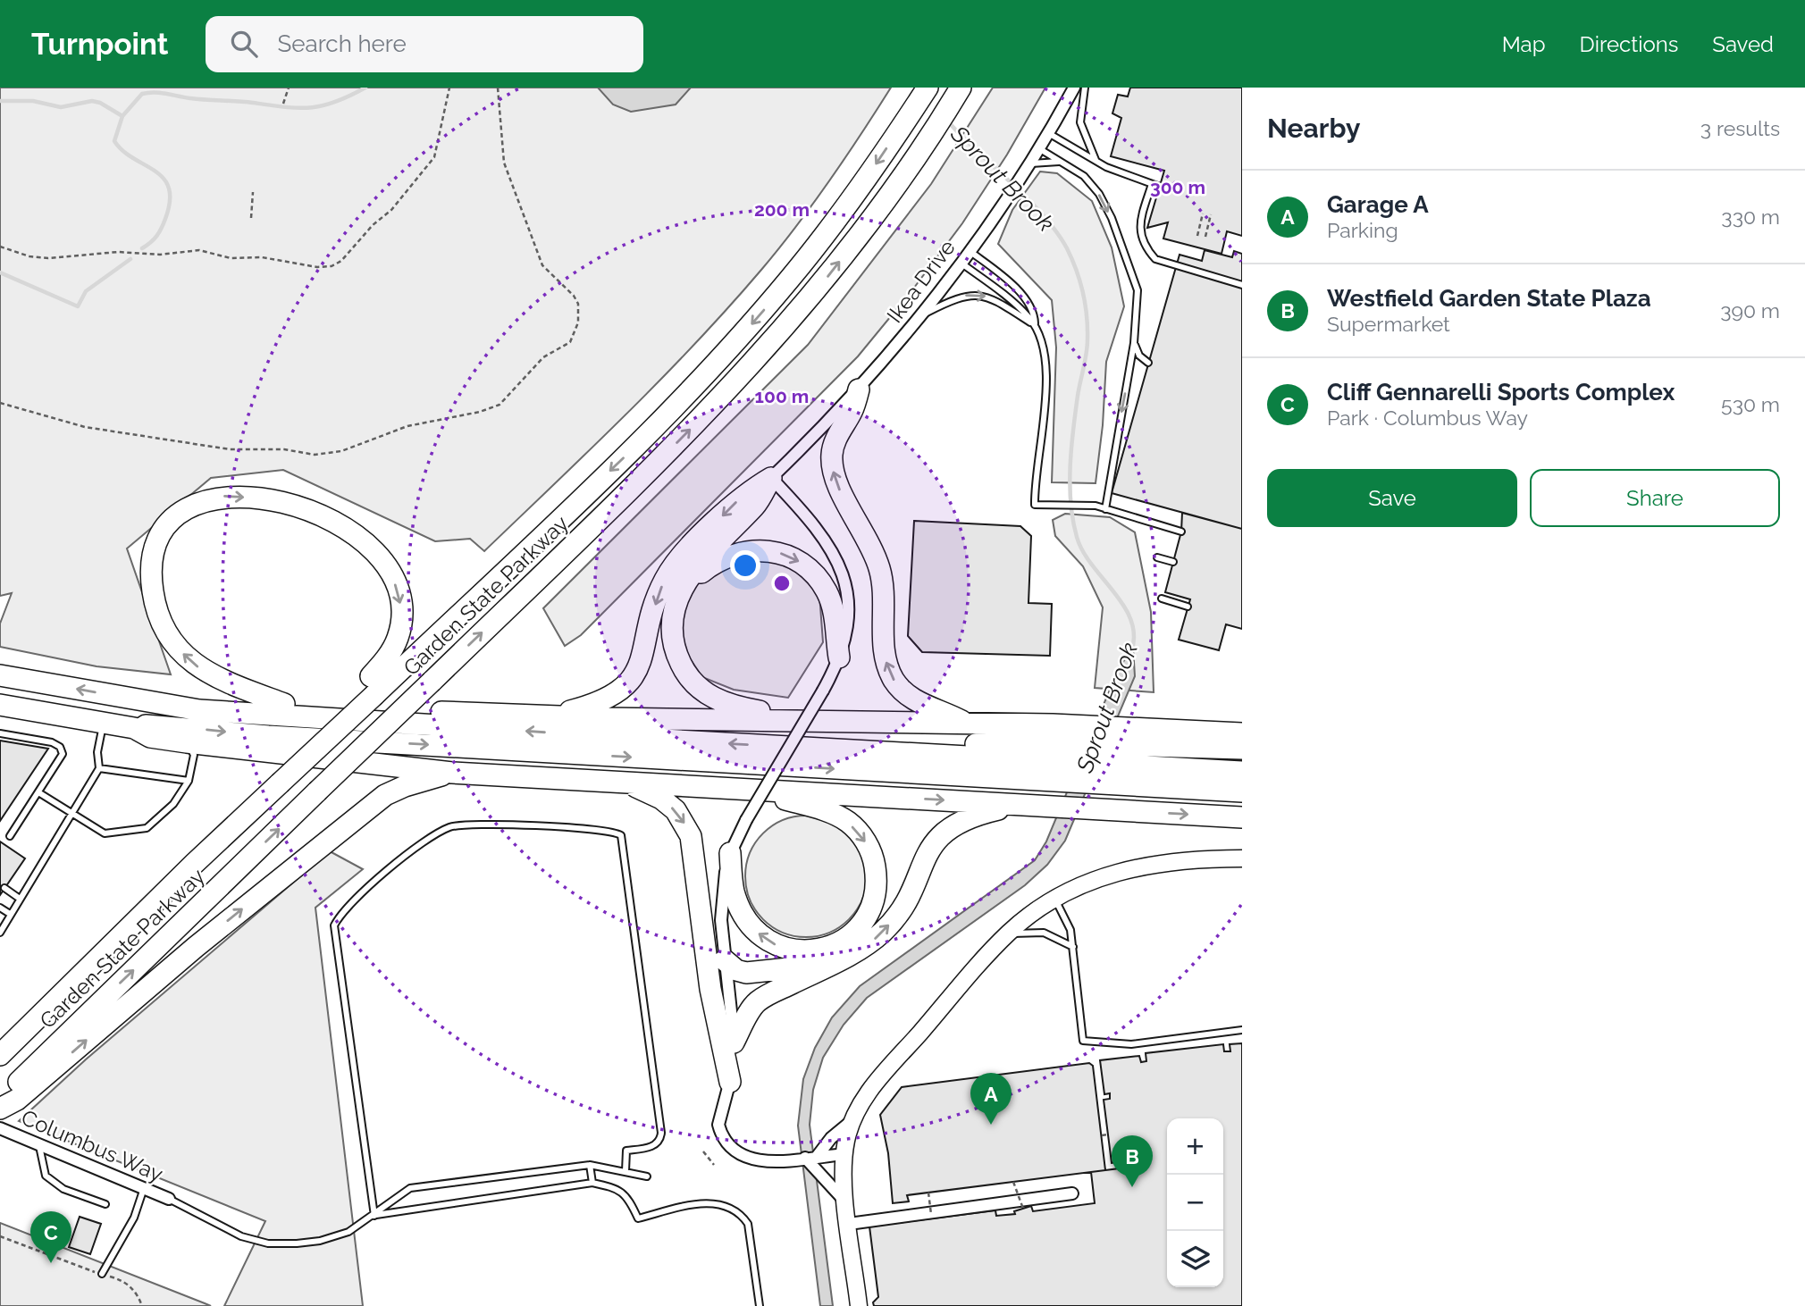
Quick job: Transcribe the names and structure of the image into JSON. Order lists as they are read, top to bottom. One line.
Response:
{"streets":{"highway":["Garden State Parkway"],"street":["Ikea Drive","Columbus Way"]},"water":["Sprout Brook"],"page":{"header":"Turnpoint","search":"Search here","nav":["Map","Directions","Saved"],"heading":["Nearby","3 results"],"list":[{"mark":"A","name":"Garage A","note":"Parking","value":"330 m"},{"mark":"B","name":"Westfield Garden State Plaza","note":"Supermarket","value":"390 m"},{"mark":"C","name":"Cliff Gennarelli Sports Complex","note":"Park · Columbus Way","value":"530 m"}],"buttons":["Save","Share"],"pins":["A","B","C"],"map_buttons":["+","−"]},"rings":["300 m","200 m","100 m"]}
